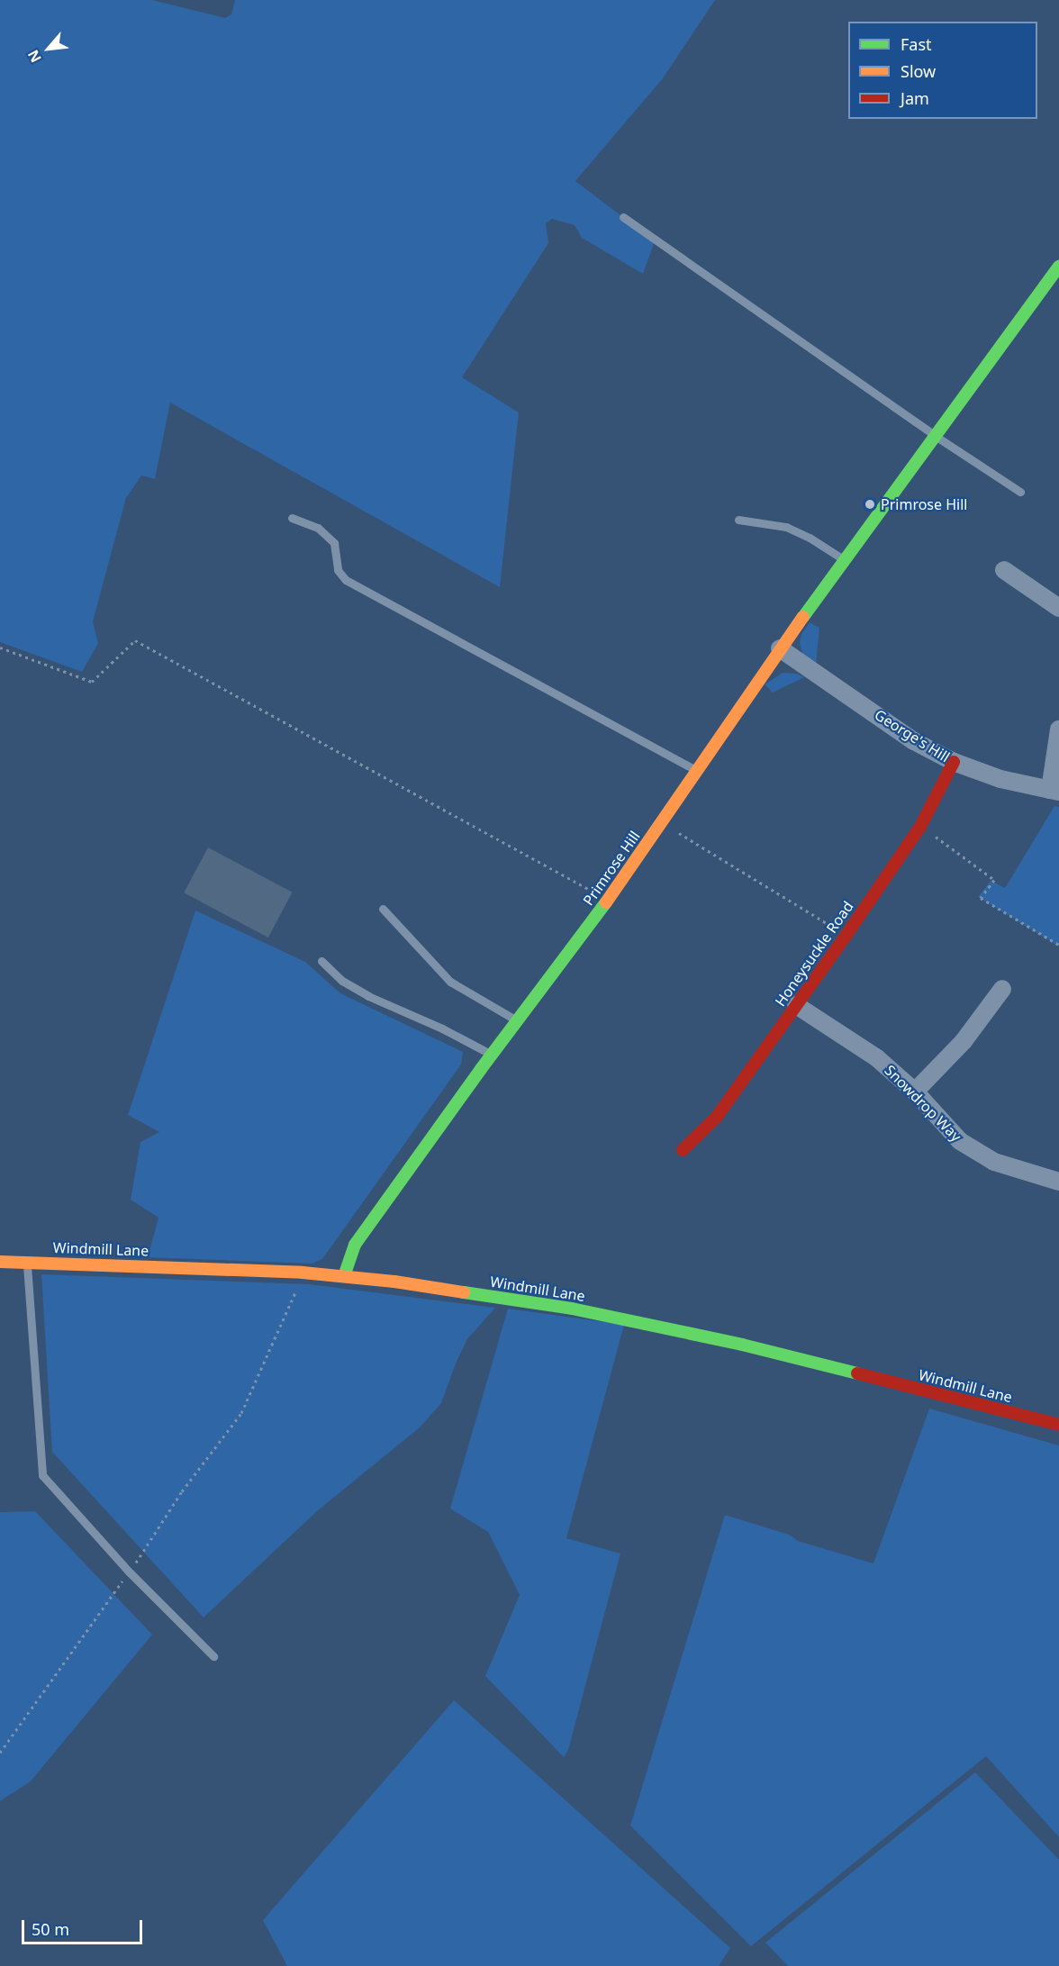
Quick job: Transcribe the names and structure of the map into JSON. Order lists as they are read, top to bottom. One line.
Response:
{"streets":{"street":["George's Hill","Primrose Hill","Honeysuckle Road","Snowdrop Way","Windmill Lane"]},"crossings":[["George's Hill","Primrose Hill"],["George's Hill","Honeysuckle Road"],["Primrose Hill","Windmill Lane"],["Honeysuckle Road","Snowdrop Way"]],"places":["Primrose Hill"],"legend":["Fast","Slow","Jam"],"scale_bar":"50 m","north":"bottom left"}
